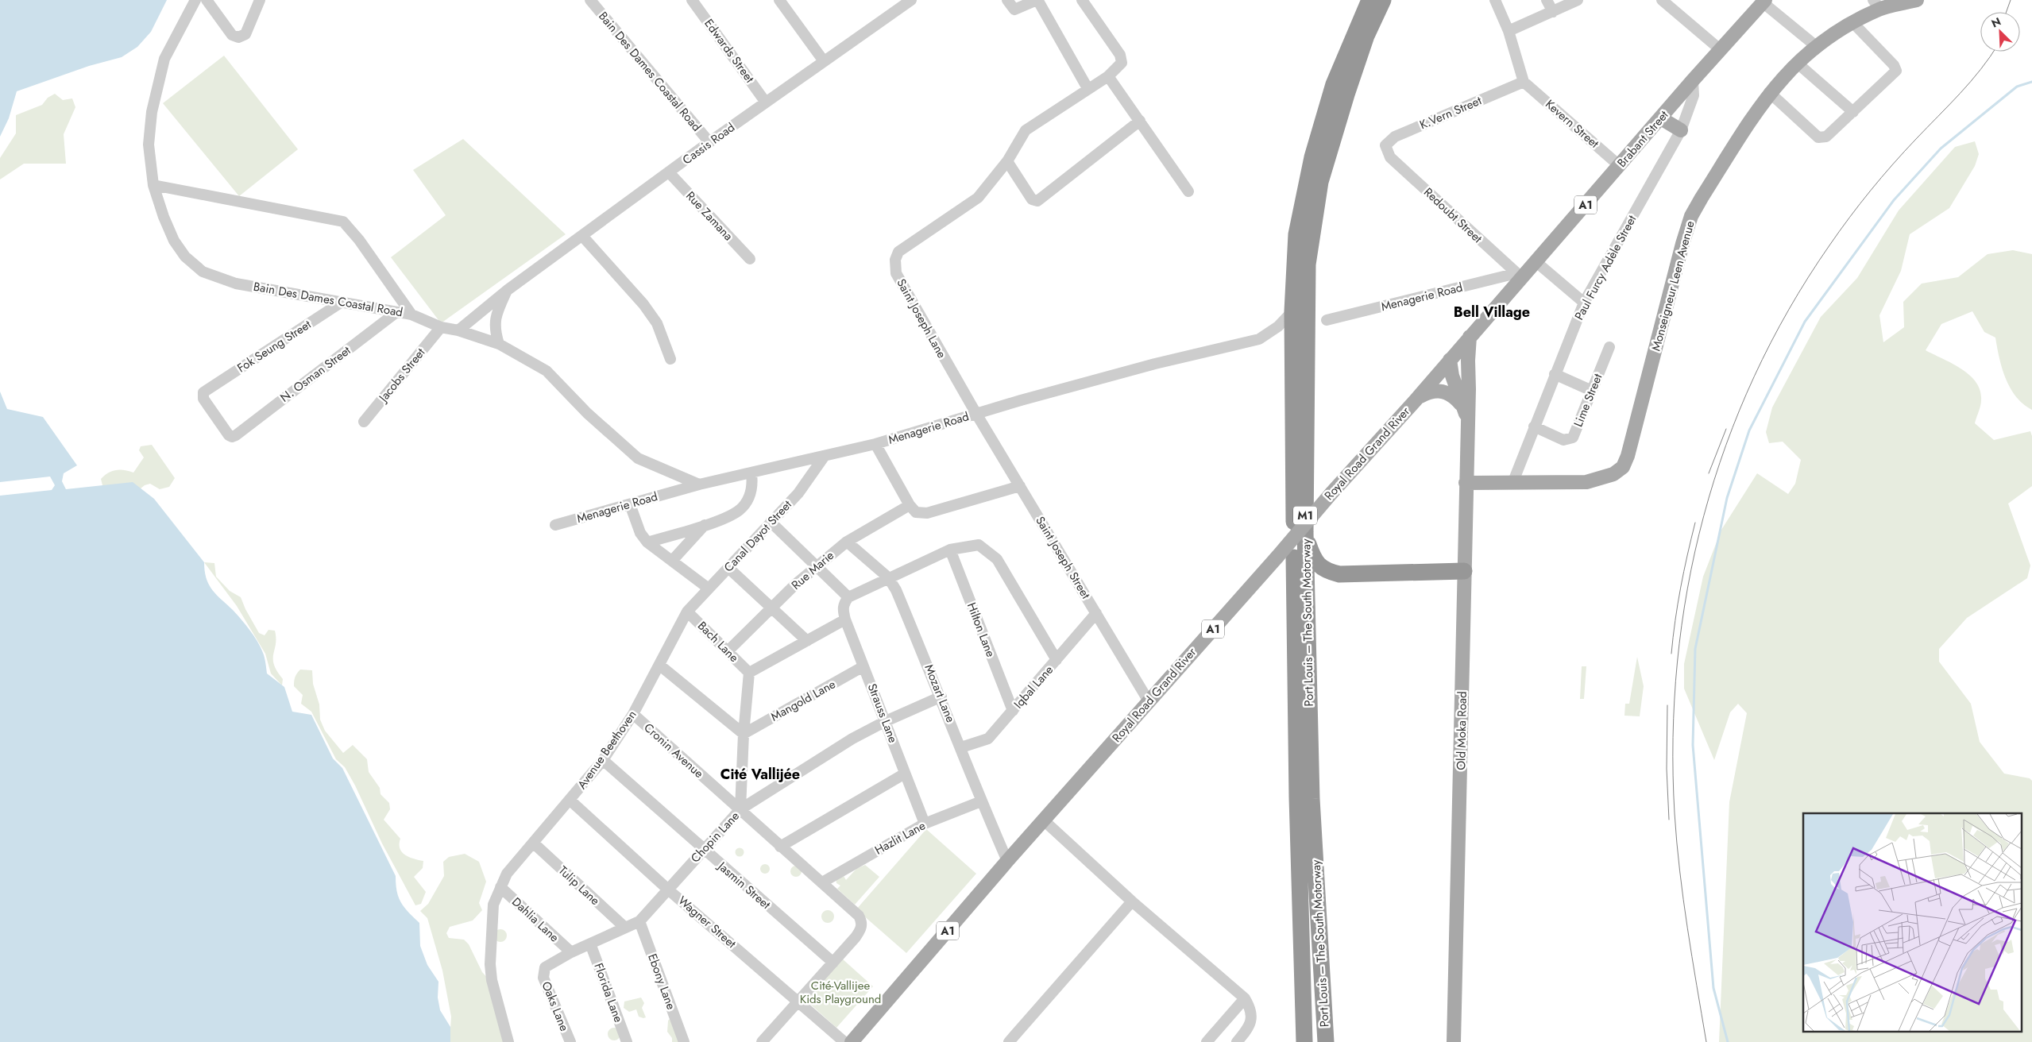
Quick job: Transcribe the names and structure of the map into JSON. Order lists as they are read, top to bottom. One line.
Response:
{"streets":{"highway":["M1","Port Louis – The South Motorway"],"main road":["Brabant Street","A1","Monseigneur Leen Avenue","Royal Road Grand River","Old Moka Road"],"street":["Edwards Street","Bain Des Dames Coastal Road","K.Vern Street","Kevern Street","Cassis Road","Redoubt Street","Rue Zamana","Paul Furcy Adèle Street","Menagerie Road","Saint Joseph Lane","Fok Seung Street","N. Osman Street","Jacobs Street","Lime Street","Canal Dayot Street","Saint Joseph Street","Rue Marie","Hilton Lane","Bach Lane","Iqbal Lane","Mozart Lane","Mangold Lane","Strauss Lane","Avenue Beethoven","Cronin Avenue","Chopin Lane","Hazlit Lane","Tulip Lane","Jasmin Street","Dahlia Lane","Wagner Street","Ebony Lane","Florida Lane","Oaks Lane"]},"crossings":[["Edwards Street","Cassis Road"],["Bain Des Dames Coastal Road","Cassis Road"],["Bain Des Dames Coastal Road","Menagerie Road"],["Bain Des Dames Coastal Road","Fok Seung Street"],["Bain Des Dames Coastal Road","N. Osman Street"],["Bain Des Dames Coastal Road","Jacobs Street"],["K.Vern Street","Kevern Street"],["K.Vern Street","Redoubt Street"],["Kevern Street","Brabant Street"],["Brabant Street","Redoubt Street"],["Brabant Street","Paul Furcy Adèle Street"],["Brabant Street","Menagerie Road"],["Brabant Street","Royal Road Grand River"],["Cassis Road","Rue Zamana"],["Redoubt Street","Menagerie Road"],["Redoubt Street","Royal Road Grand River"],["Paul Furcy Adèle Street","Monseigneur Leen Avenue"],["Paul Furcy Adèle Street","Lime Street"],["Monseigneur Leen Avenue","Old Moka Road"],["Menagerie Road","Saint Joseph Lane"],["Menagerie Road","Royal Road Grand River"],["Menagerie Road","Canal Dayot Street"],["Menagerie Road","Saint Joseph Street"],["Menagerie Road","Port Louis – The South Motorway"],["Saint Joseph Lane","Saint Joseph Street"],["Fok Seung Street","N. Osman Street"],["Royal Road Grand River","Saint Joseph Street"],["Royal Road Grand River","Mozart Lane"],["Royal Road Grand River","Old Moka Road"],["Royal Road Grand River","Wagner Street"],["Canal Dayot Street","Bach Lane"],["Canal Dayot Street","Avenue Beethoven"],["Saint Joseph Street","Iqbal Lane"],["Rue Marie","Bach Lane"],["Rue Marie","Mozart Lane"],["Hilton Lane","Iqbal Lane"],["Bach Lane","Avenue Beethoven"],["Iqbal Lane","Mozart Lane"],["Mozart Lane","Chopin Lane"],["Mozart Lane","Hazlit Lane"],["Mangold Lane","Strauss Lane"],["Strauss Lane","Chopin Lane"],["Strauss Lane","Hazlit Lane"],["Avenue Beethoven","Cronin Avenue"],["Avenue Beethoven","Tulip Lane"],["Avenue Beethoven","Jasmin Street"],["Avenue Beethoven","Dahlia Lane"],["Avenue Beethoven","Wagner Street"],["Cronin Avenue","Chopin Lane"],["Cronin Avenue","Hazlit Lane"],["Cronin Avenue","Jasmin Street"],["Cronin Avenue","Wagner Street"],["Chopin Lane","Tulip Lane"],["Chopin Lane","Jasmin Street"],["Chopin Lane","Dahlia Lane"],["Chopin Lane","Wagner Street"],["Chopin Lane","Ebony Lane"],["Chopin Lane","Florida Lane"],["Chopin Lane","Oaks Lane"]],"districts":["Bell Village","Cité Vallijée"],"parks":["Cité-Vallijee Kids Playground"],"north":"top left"}
